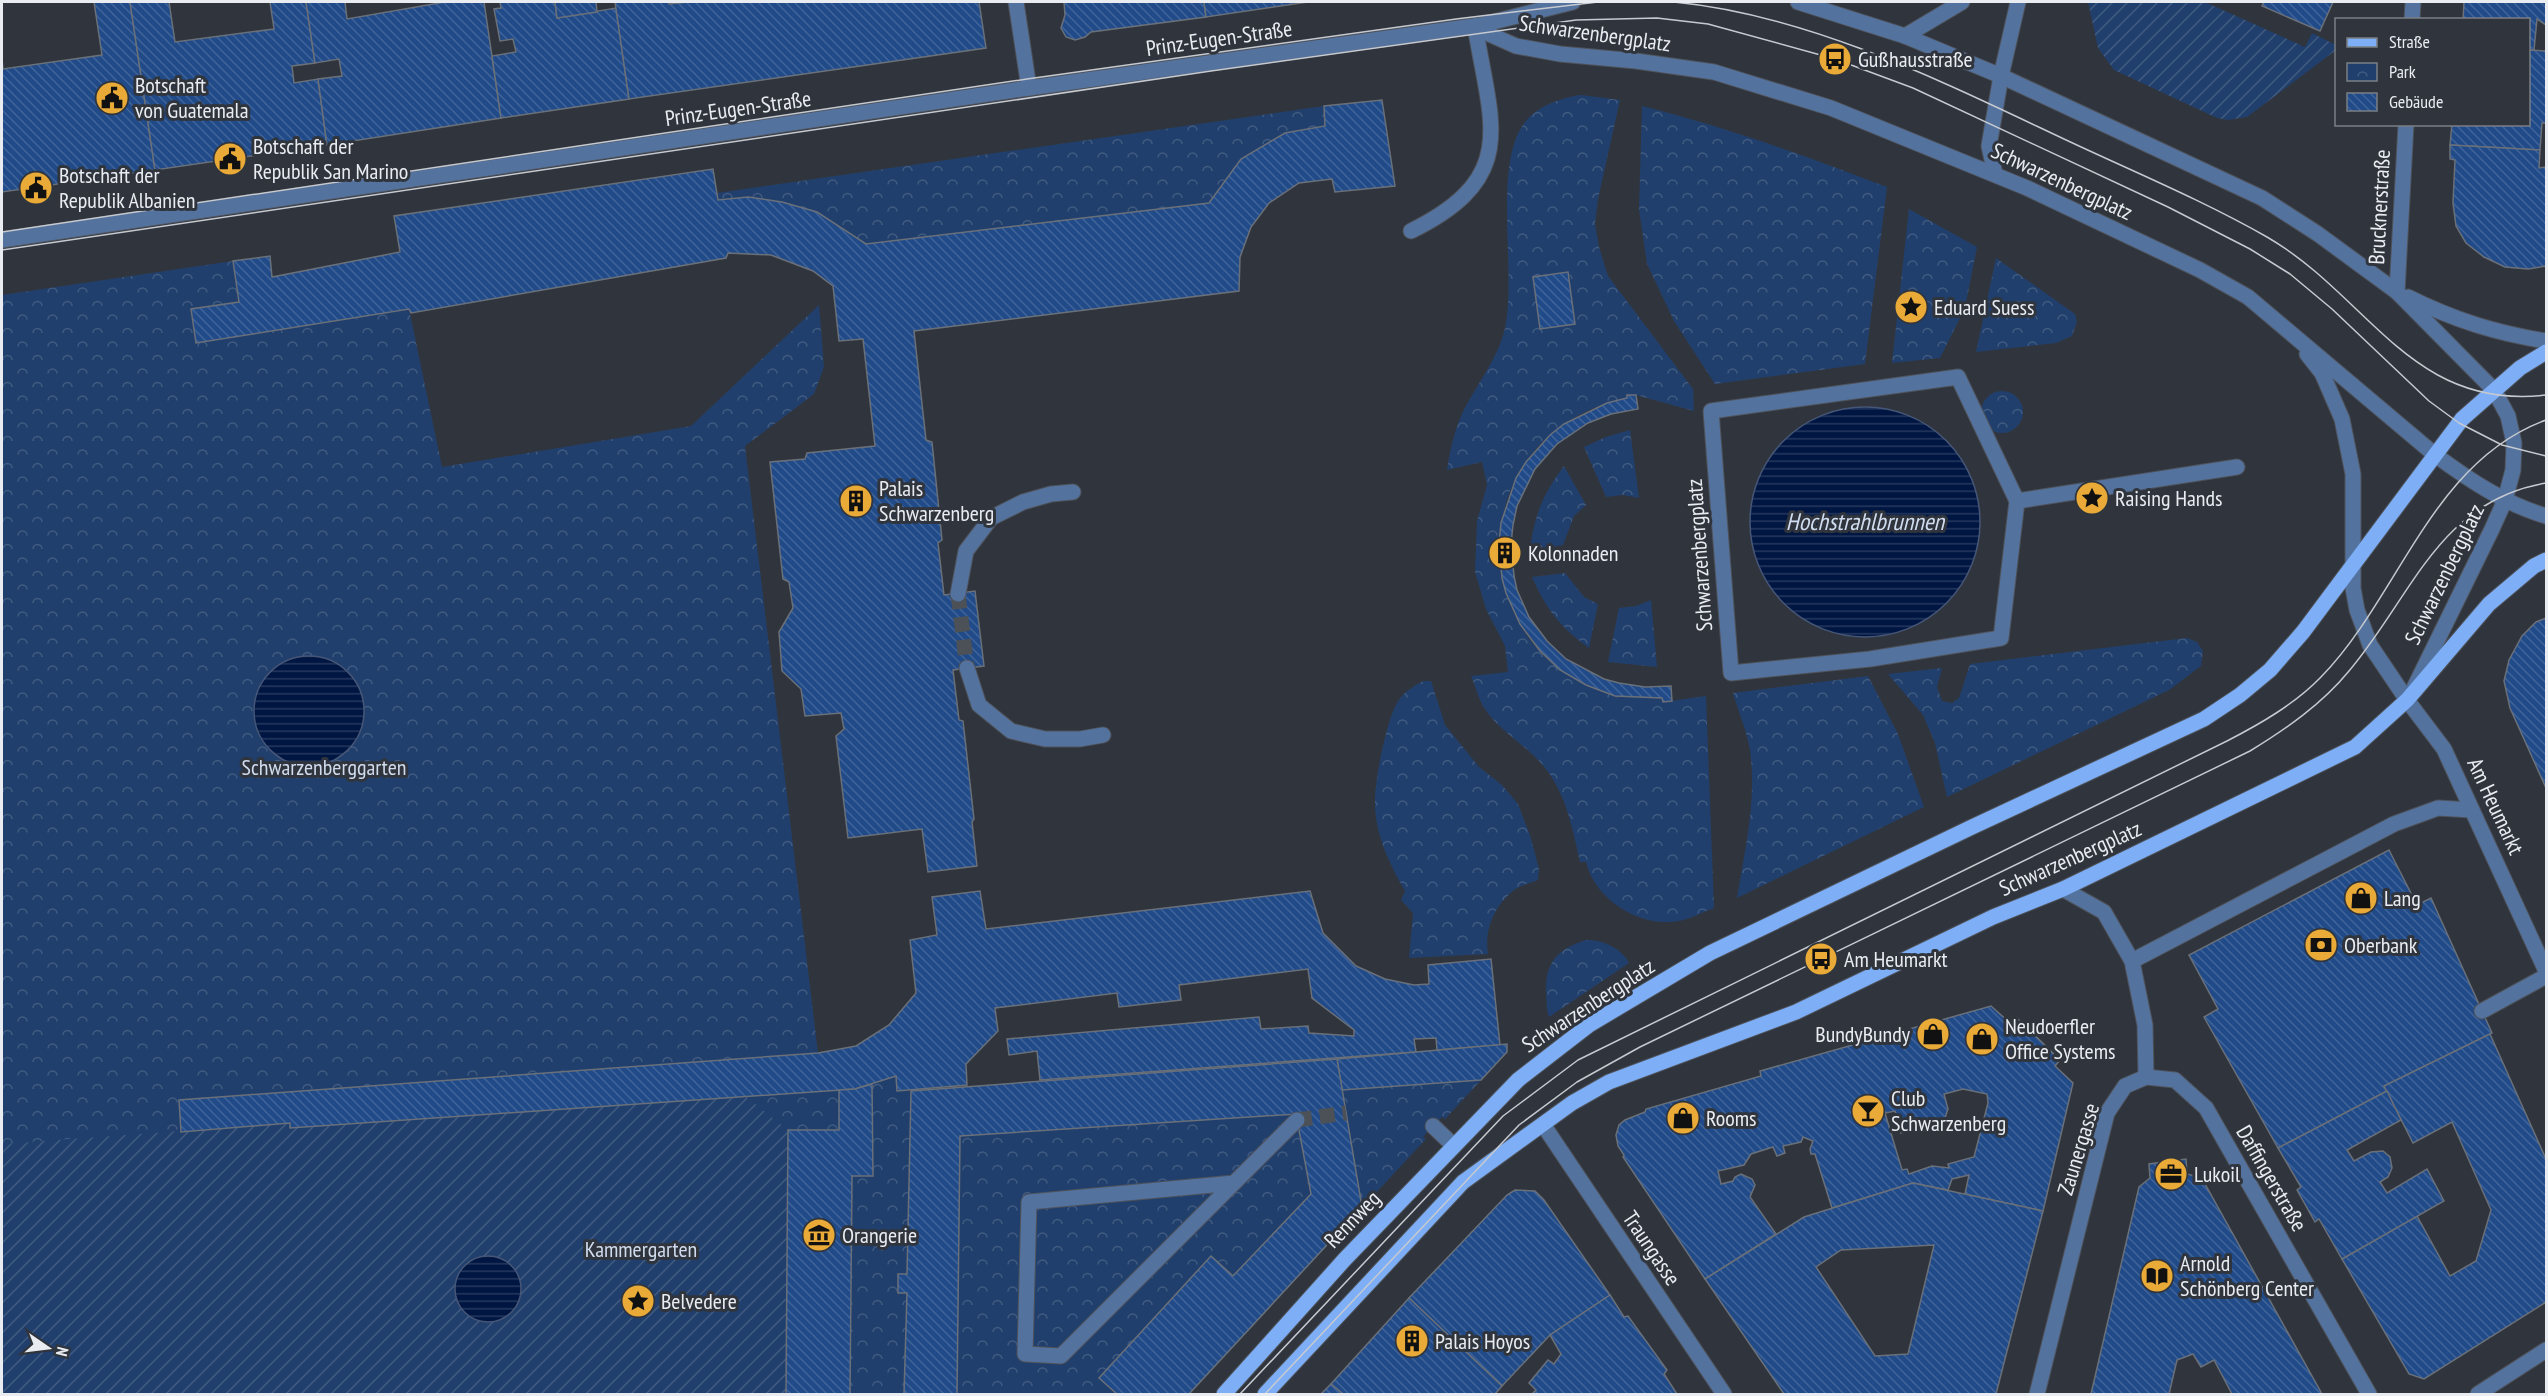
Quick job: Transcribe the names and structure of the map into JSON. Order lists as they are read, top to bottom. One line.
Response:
{"streets":{"main road":["Schwarzenbergplatz","Rennweg"],"street":["Prinz-Eugen-Straße","Brucknerstraße","Am Heumarkt","Zaunergasse","Daffingerstraße","Traungasse"]},"crossings":[["Schwarzenbergplatz","Prinz-Eugen-Straße"],["Schwarzenbergplatz","Brucknerstraße"],["Schwarzenbergplatz","Am Heumarkt"],["Schwarzenbergplatz","Rennweg"],["Schwarzenbergplatz","Traungasse"],["Zaunergasse","Daffingerstraße"]],"water":["Hochstrahlbrunnen"],"parks":["Schwarzenberggarten","Kammergarten"],"places":{"bus stop":["Gußhausstraße","Am Heumarkt"],"public building":["Botschaft von Guatemala","Botschaft der Republik San Marino","Botschaft der Republik Albanien"],"place":["Eduard Suess","Raising Hands","Belvedere"],"building":["Palais Schwarzenberg","Kolonnaden","Palais Hoyos"],"shop":["Lang","BundyBundy","Neudoerfler Office Systems","Rooms"],"bank":["Oberbank"],"bar":["Club Schwarzenberg"],"office":["Lukoil"],"museum":["Orangerie"],"library":["Arnold Schönberg Center"]},"legend":["Straße","Park","Gebäude"],"north":"right"}
